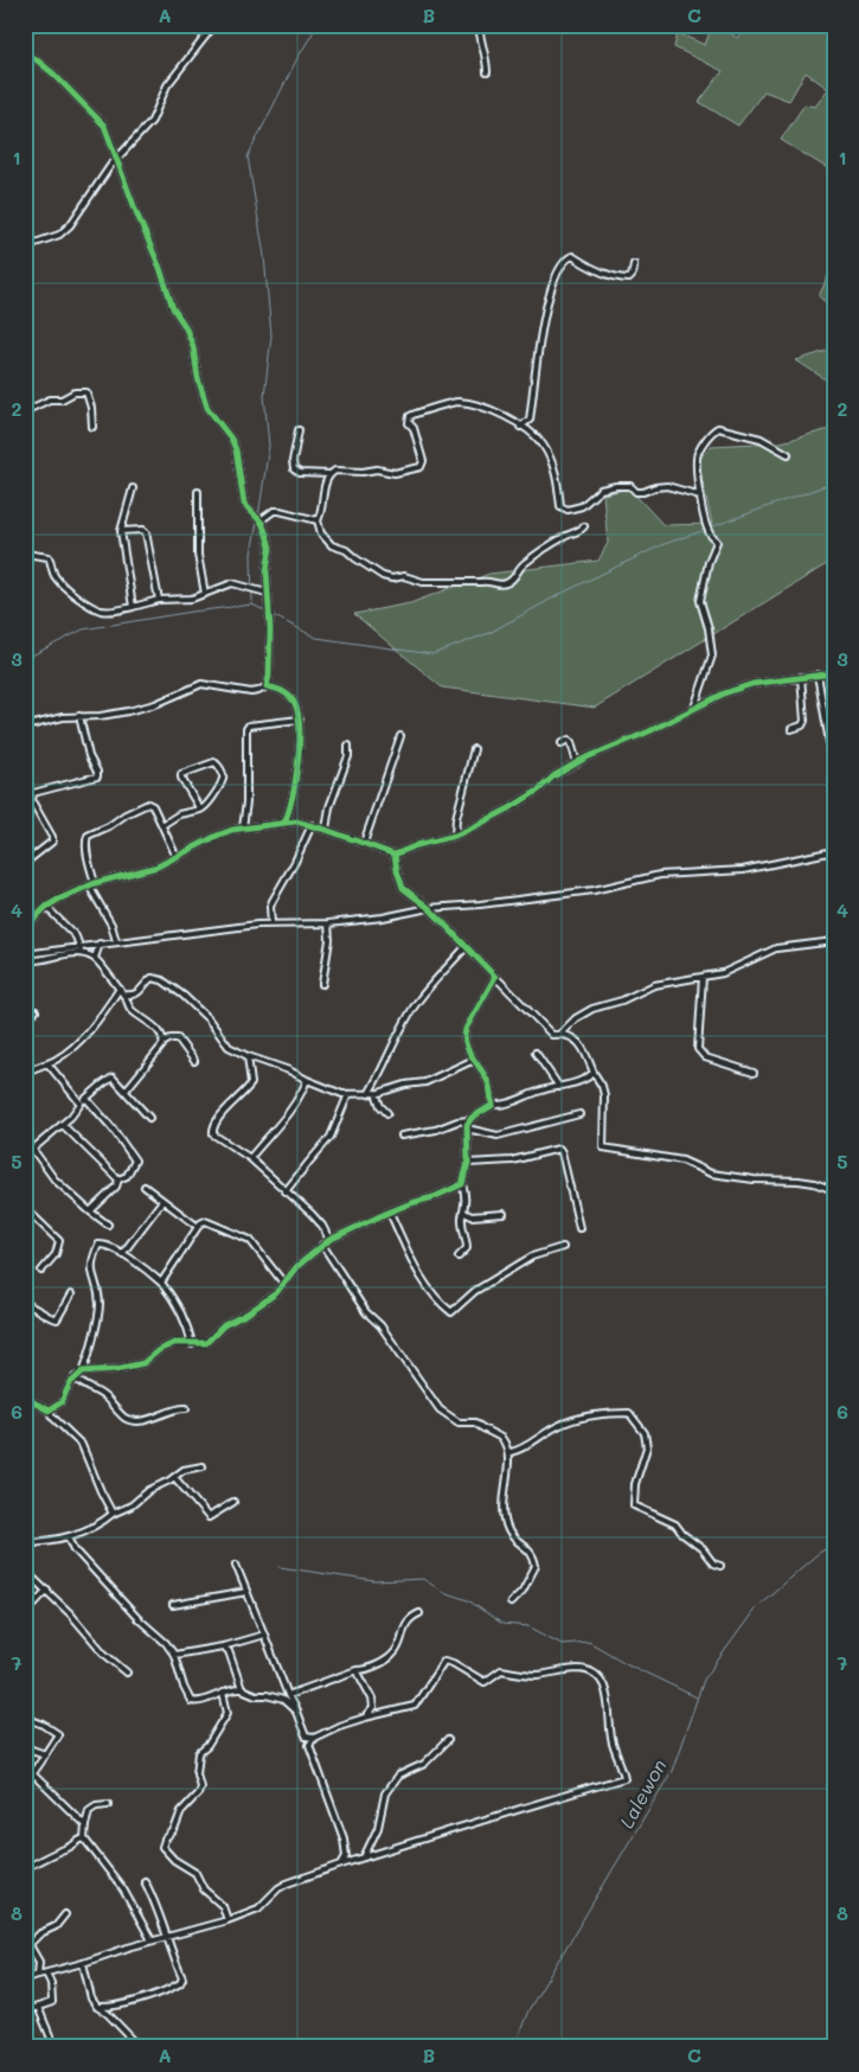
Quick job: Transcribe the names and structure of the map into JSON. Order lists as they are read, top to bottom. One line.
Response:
{"water":["Lalewon"],"grid":{"columns":["A","B","C"],"rows":["1","2","3","4","5","6","7","8"]}}
